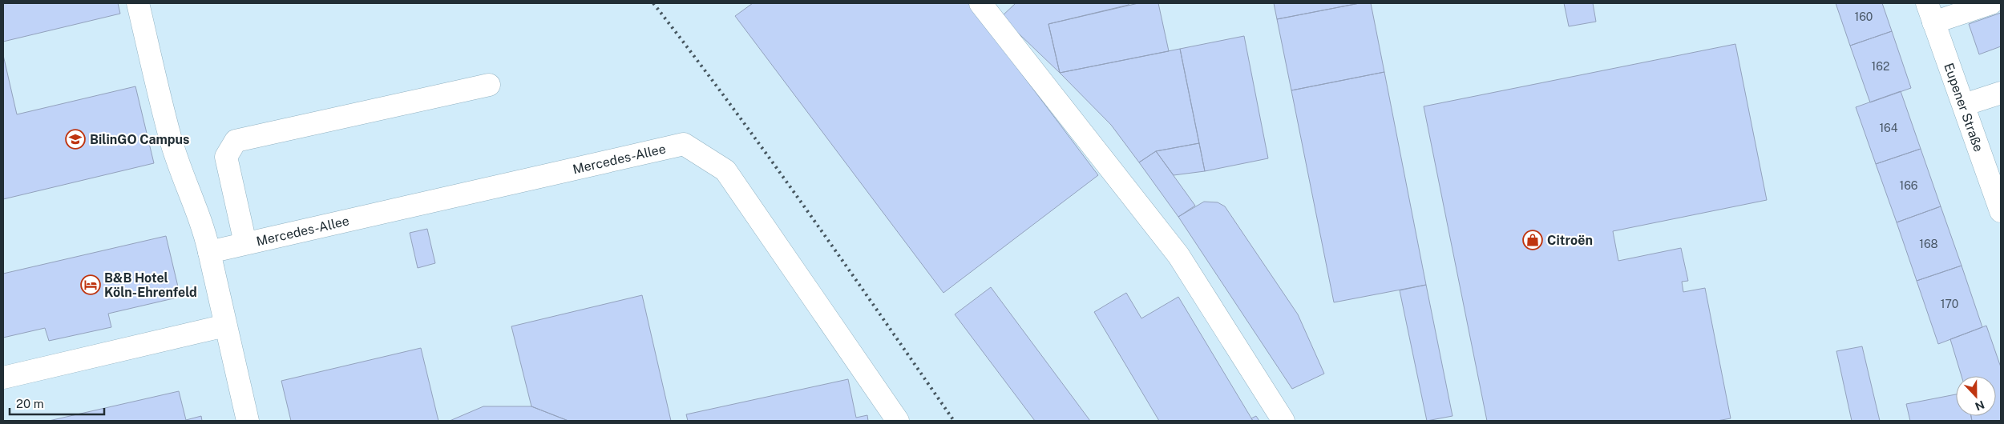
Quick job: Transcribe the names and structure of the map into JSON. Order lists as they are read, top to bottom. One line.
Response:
{"streets":{"street":["Eupener Straße","Mercedes-Allee"]},"places":{"school or university":["BilinGO Campus"],"shop":["Citroën"],"hotel":["B&B Hotel Köln-Ehrenfeld"]},"house_numbers":["160","162","164","166","168","170"],"scale_bar":"20 m","north":"bottom"}
